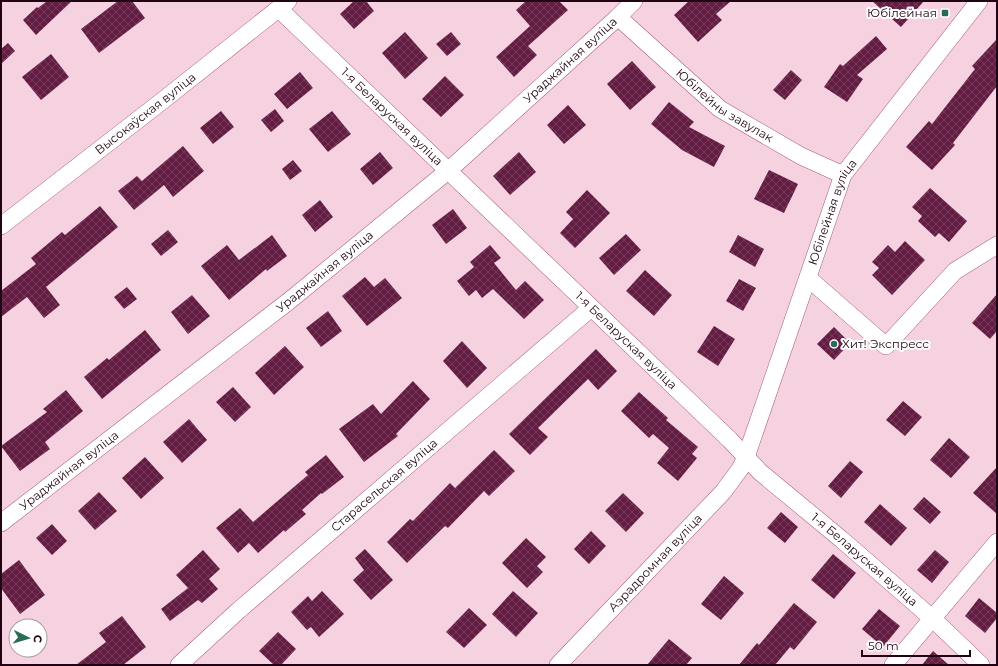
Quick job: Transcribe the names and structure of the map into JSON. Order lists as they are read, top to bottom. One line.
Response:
{"streets":{"street":["Ураджайная вуліца","Юбілейны завулак","Высокаўская вуліца","1-я Беларуская вуліца","Юбілейная вуліца","Старасельская вуліца","Аэрадромная вуліца"]},"crossings":[["Ураджайная вуліца","Юбілейны завулак"],["Ураджайная вуліца","1-я Беларуская вуліца"],["Юбілейны завулак","Юбілейная вуліца"],["Высокаўская вуліца","1-я Беларуская вуліца"],["1-я Беларуская вуліца","Юбілейная вуліца"],["1-я Беларуская вуліца","Старасельская вуліца"],["1-я Беларуская вуліца","Аэрадромная вуліца"],["Юбілейная вуліца","Аэрадромная вуліца"]],"places":{"transit":["Юбілейная"],"other":["Хит! Экспресс"]},"scale_bar":"50 m","north":"right"}
